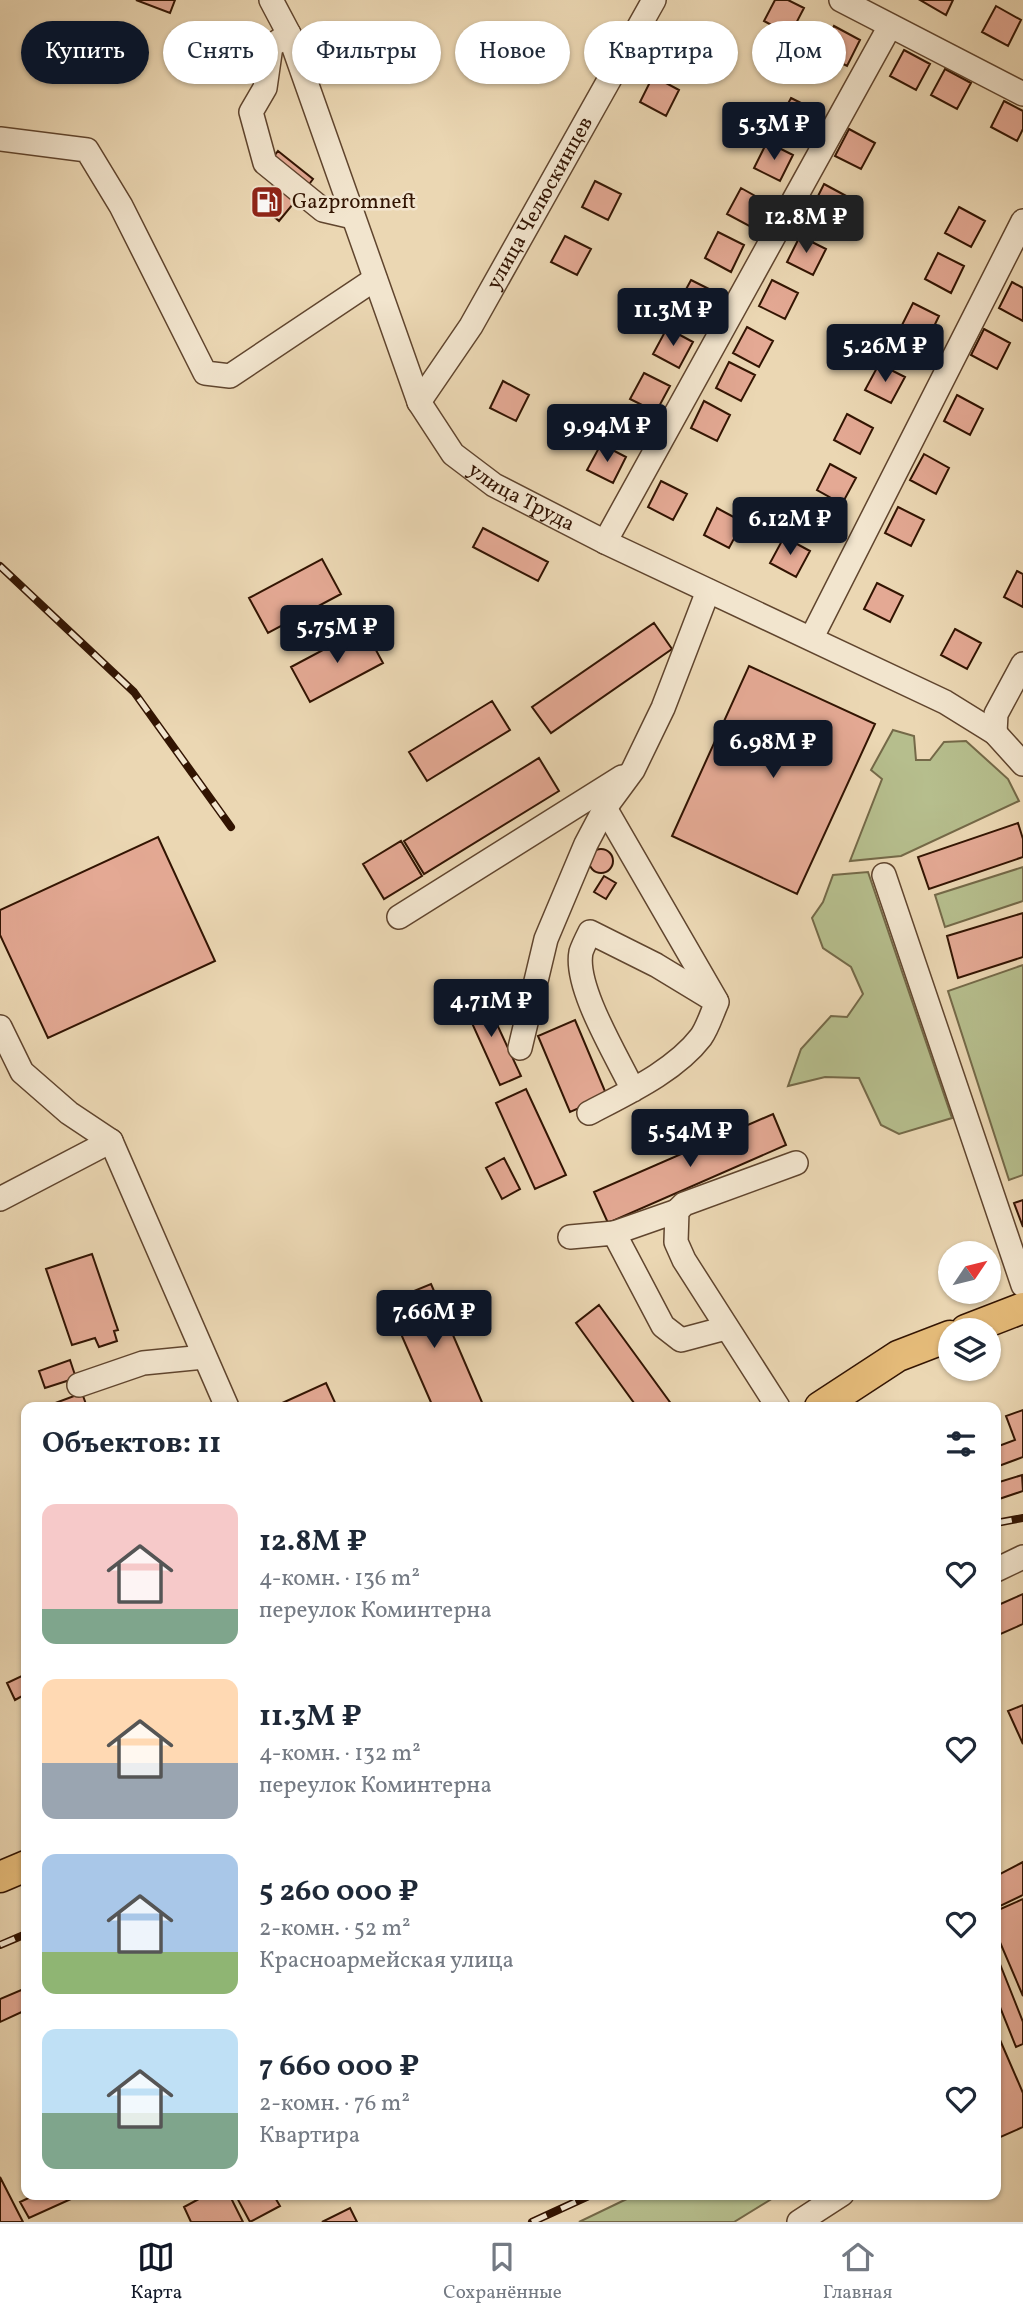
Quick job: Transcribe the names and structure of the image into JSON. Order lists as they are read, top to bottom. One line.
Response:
{"streets":{"street":["улица Челюскинцев","улица Труда"]},"crossings":[["улица Челюскинцев","улица Труда"]],"places":{"fuel station":["Gazpromneft"]},"north":"top right","page":{"chip":["Купить","Снять","Фильтры","Новое","Квартира","Дом"],"price":["5.3M ₽","12.8M ₽","11.3M ₽","5.26M ₽","9.94M ₽","6.12M ₽","5.75M ₽","6.98M ₽","4.71M ₽","5.54M ₽","7.66M ₽"],"heading":"Объектов: 11","list":[{"name":"12.8M ₽","note":"4-комн. · 136 m² · переулок Коминтерна"},{"name":"11.3M ₽","note":"4-комн. · 132 m² · переулок Коминтерна"},{"name":"5 260 000 ₽","note":"2-комн. · 52 m² · Красноармейская улица"},{"name":"7 660 000 ₽","note":"2-комн. · 76 m² · Квартира"}],"tabs":["Карта","Сохранённые","Главная"]}}
